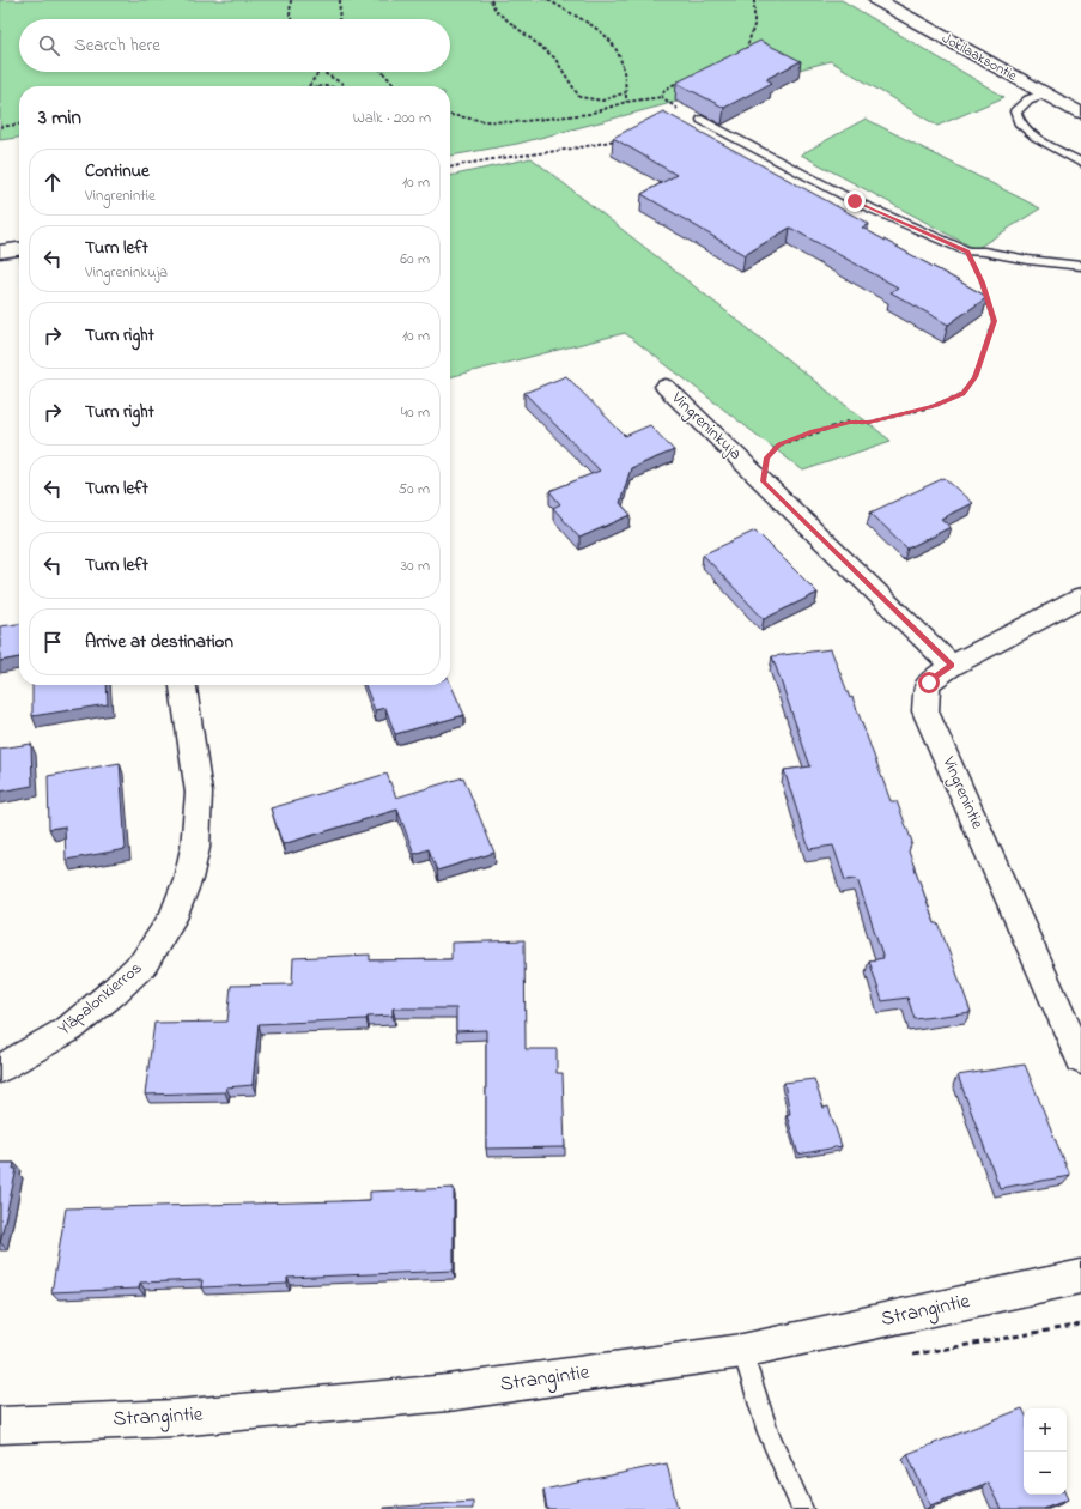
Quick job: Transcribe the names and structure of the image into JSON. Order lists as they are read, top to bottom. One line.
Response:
{"streets":{"street":["Jokilaaksontie","Vingreninkuja","Vingrenintie","Yläpalonkierros","Strangintie"]},"crossings":[["Vingreninkuja","Vingrenintie"]],"page":{"search":"Search here","heading":["3 min","Walk · 200 m"],"list":[["Continue","Vingrenintie","10 m"],["Turn left","Vingreninkuja","60 m"],["Turn right","10 m"],["Turn right","40 m"],["Turn left","50 m"],["Turn left","30 m"],"Arrive at destination"],"map_buttons":["+","−"]}}
